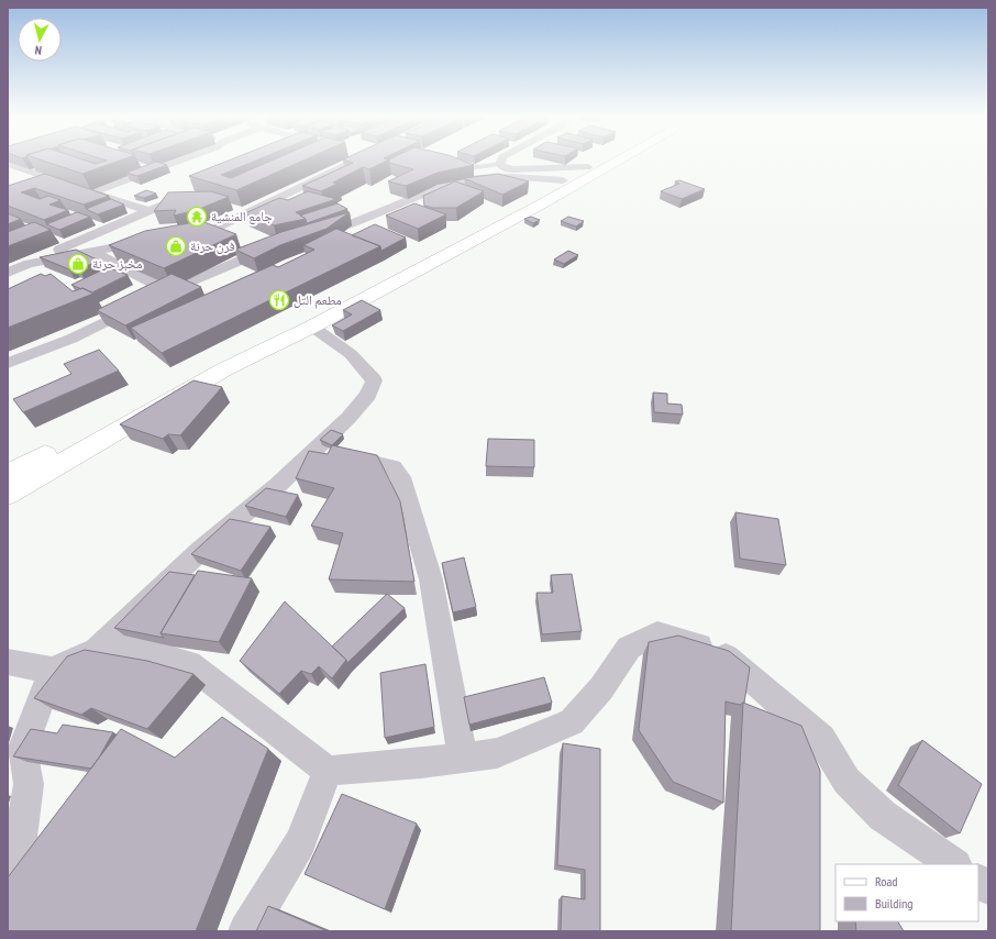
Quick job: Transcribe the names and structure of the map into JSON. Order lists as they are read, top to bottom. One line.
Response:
{"places":{"temple":["جامع المنشية"],"shop":["فرن حرنة","مخبز حرنة"],"restaurant":["مطعم التل"]},"legend":["Road","Building"],"north":"bottom"}
